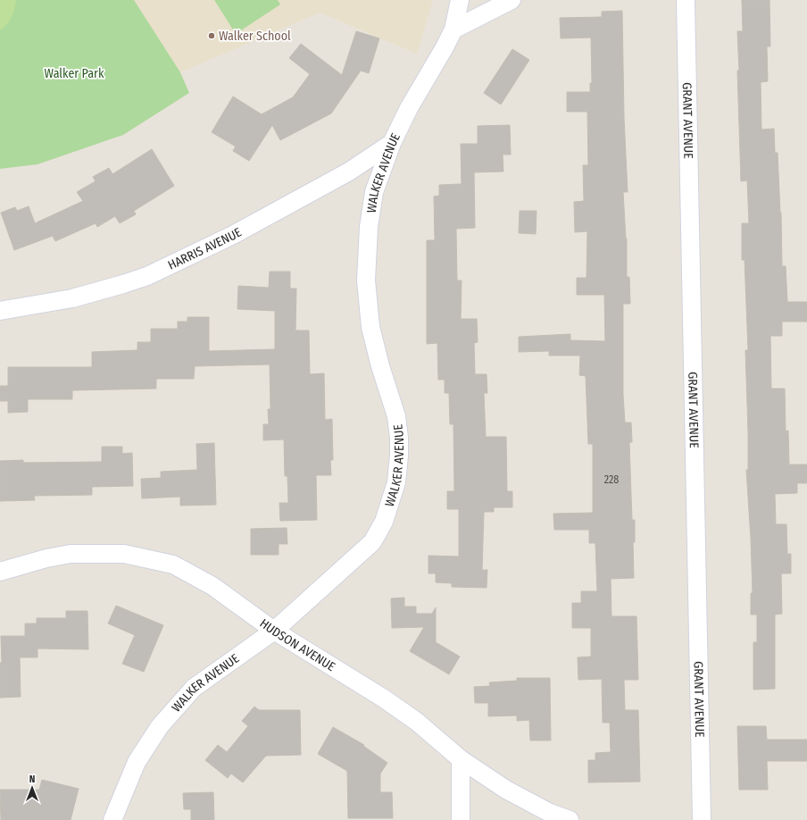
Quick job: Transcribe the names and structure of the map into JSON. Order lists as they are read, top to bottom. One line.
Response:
{"streets":{"street":["GRANT AVENUE","WALKER AVENUE","HARRIS AVENUE","HUDSON AVENUE"]},"crossings":[["WALKER AVENUE","HARRIS AVENUE"],["WALKER AVENUE","HUDSON AVENUE"]],"parks":["Walker Park"],"places":["Walker School"],"house_numbers":["228"],"north":"top"}
